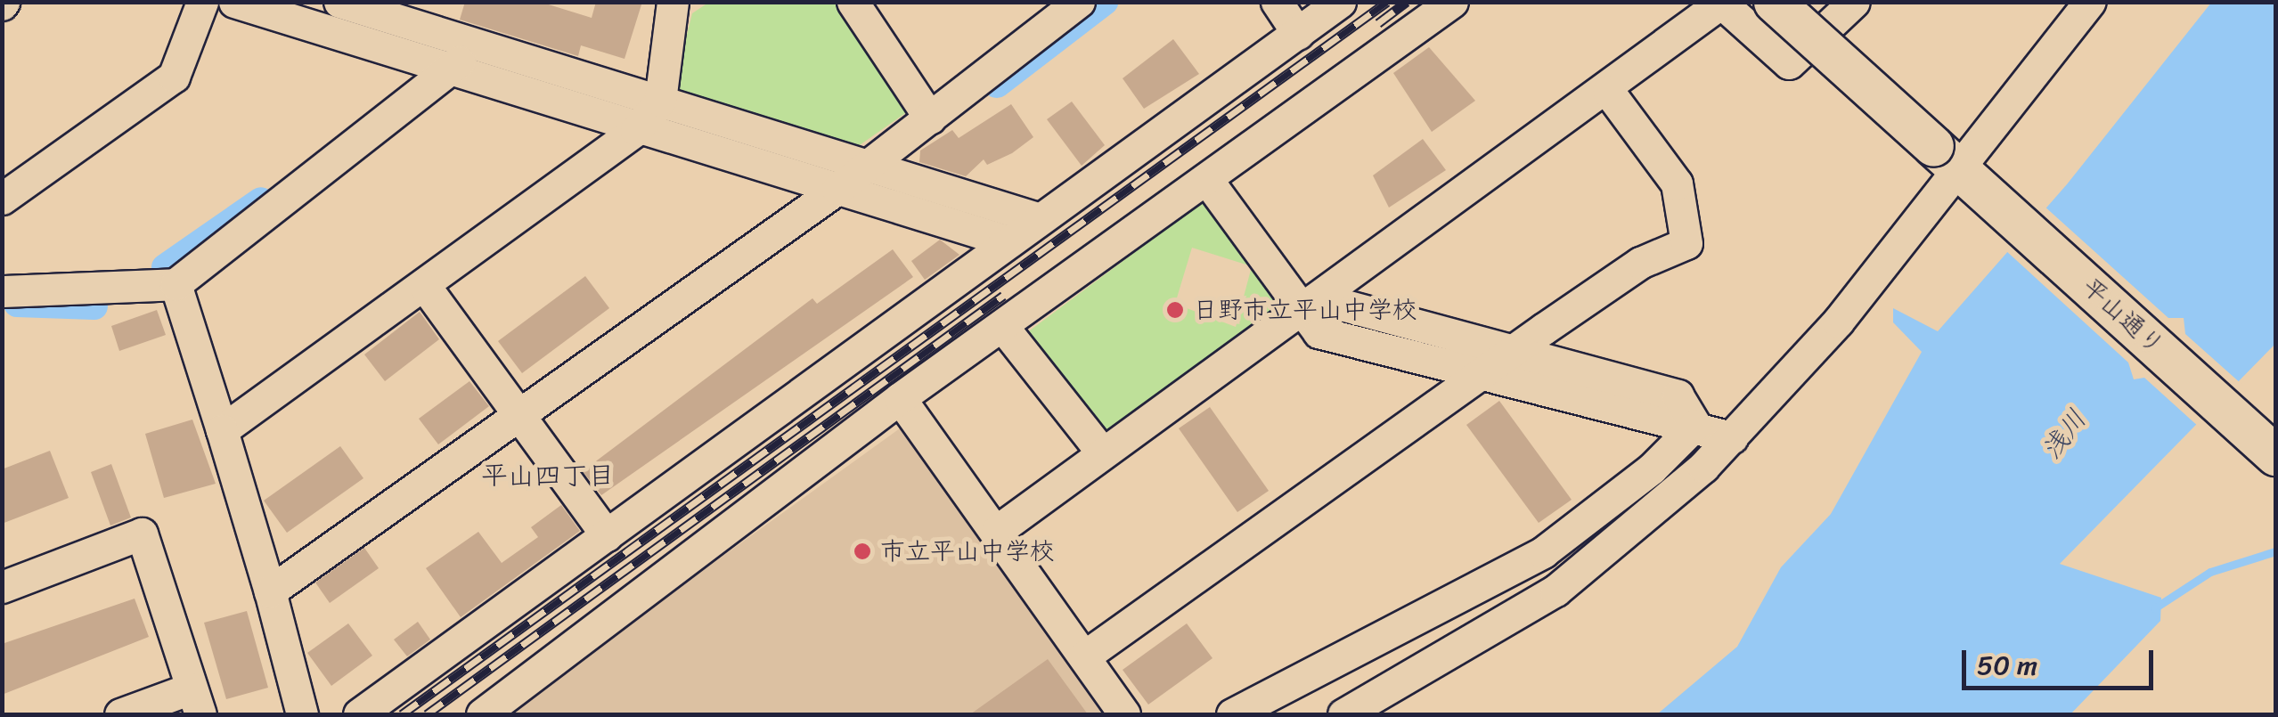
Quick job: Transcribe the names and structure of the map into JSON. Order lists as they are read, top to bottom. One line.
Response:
{"streets":{"main road":["平山通り"]},"districts":["平山四丁目"],"water":["浅川"],"places":["日野市立平山中学校","市立平山中学校"],"scale_bar":"50 m"}
